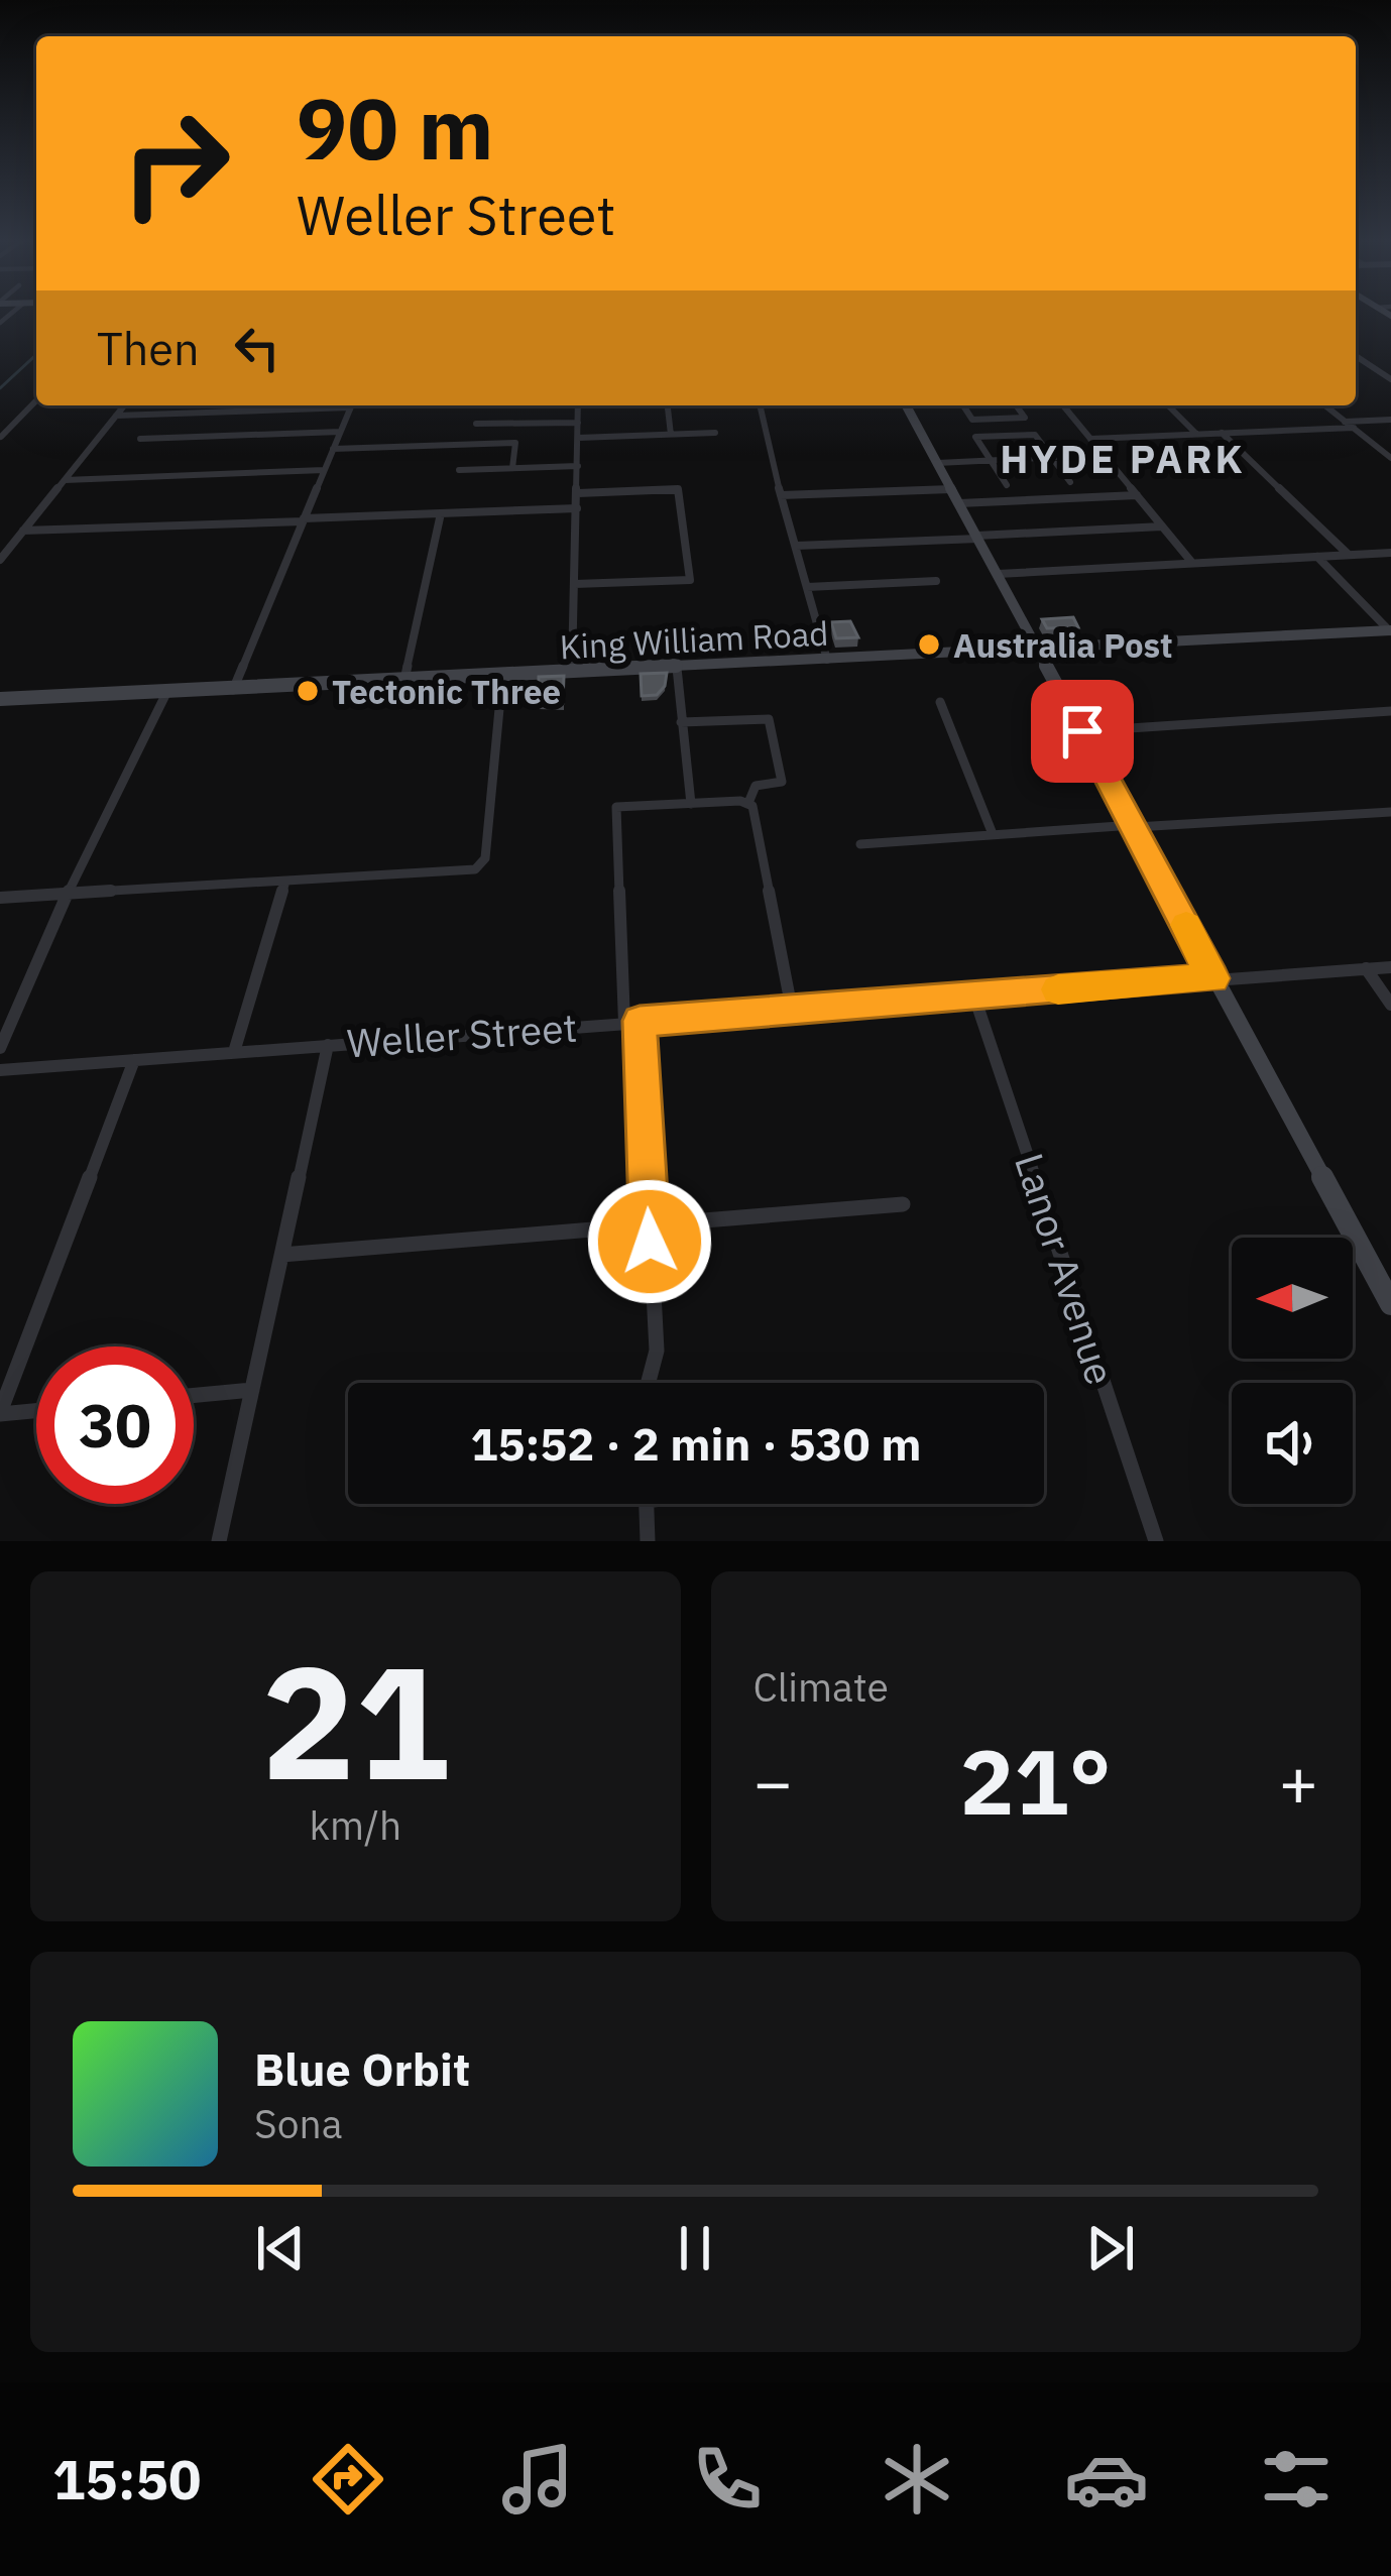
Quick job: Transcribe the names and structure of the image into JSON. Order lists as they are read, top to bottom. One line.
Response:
{"streets":{"main road":["King William Road"],"street":["Weller Street","Lanor Avenue"]},"crossings":[["Weller Street","Lanor Avenue"]],"districts":["HYDE PARK"],"places":["Australia Post","Tectonic Three"],"north":"left","page":{"turn":["90 m","Weller Street"],"then":"Then","limit":"30","trip":"15:52 · 2 min · 530 m","tile":[["21","km/h"],"Climate"],"heat":["−","21°","+"],"song":["Blue Orbit","Sona"],"tabs":"15:50"}}
